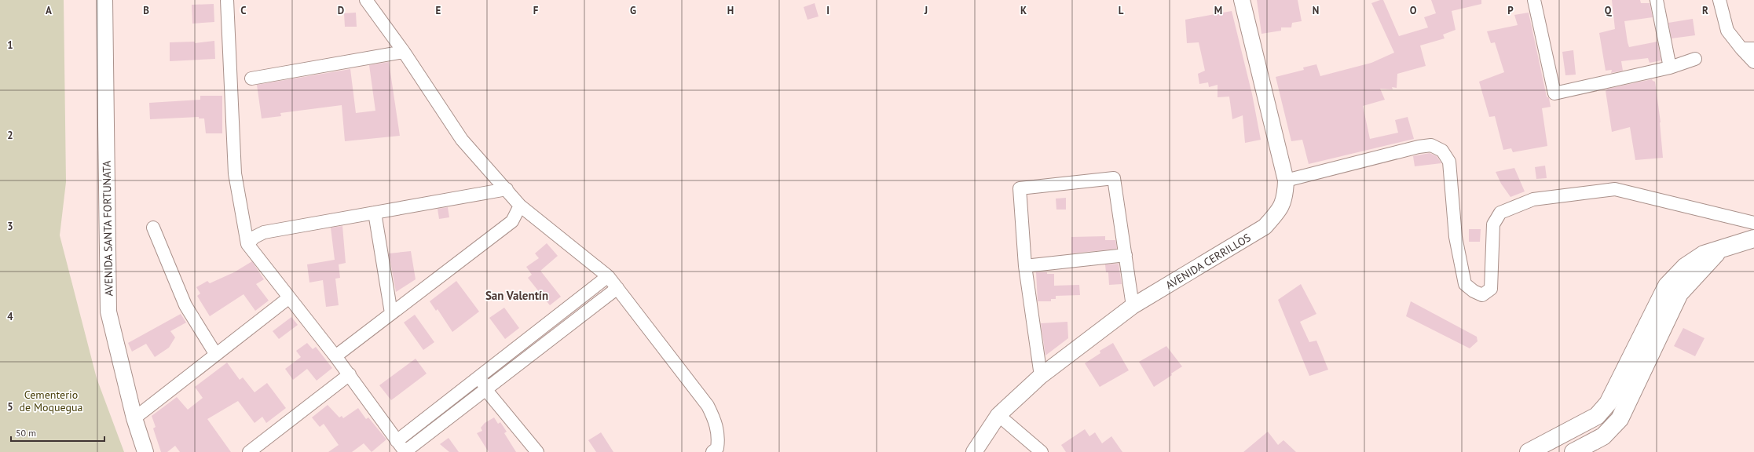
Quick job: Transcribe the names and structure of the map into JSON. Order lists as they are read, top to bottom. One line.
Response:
{"streets":{"street":["AVENIDA SANTA FORTUNATA","AVENIDA CERRILLOS"]},"districts":["San Valentín"],"parks":["Cementerio de Moquegua"],"scale_bar":"50 m","grid":{"columns":["A","B","C","D","E","F","G","H","I","J","K","L","M","N","O","P","Q","R"],"rows":["1","2","3","4","5"]}}
